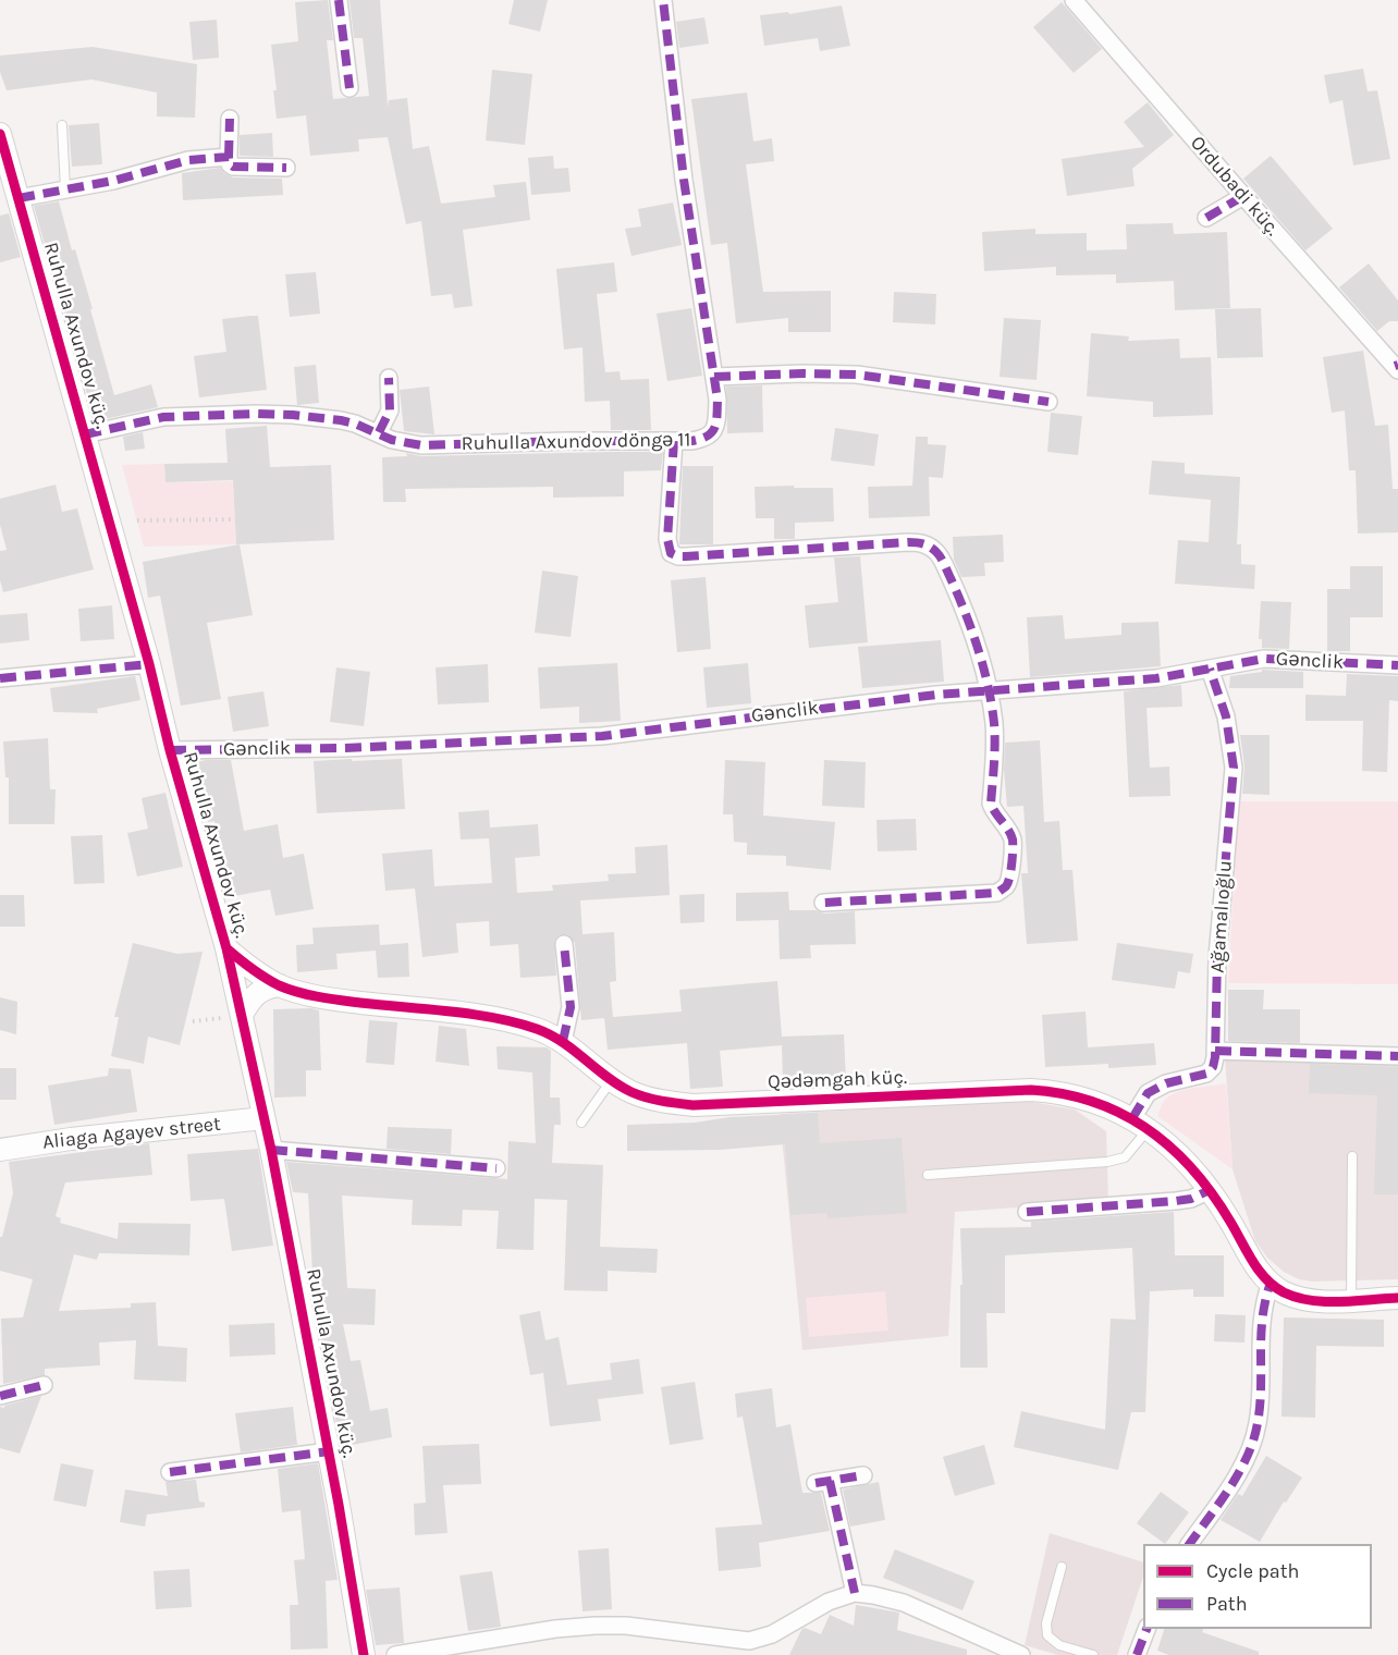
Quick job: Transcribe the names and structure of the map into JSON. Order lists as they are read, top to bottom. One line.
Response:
{"streets":{"street":["Ordubadi küç.","Ruhulla Axundov küç.","Ruhulla Axundov döngə 11","Gənclik","Ağamalıoğlu","Qədəmgah küç.","Aliaga Agayev street"]},"crossings":[["Ruhulla Axundov küç.","Ruhulla Axundov döngə 11"],["Ruhulla Axundov küç.","Gənclik"],["Ruhulla Axundov küç.","Qədəmgah küç."],["Ruhulla Axundov küç.","Aliaga Agayev street"],["Gənclik","Ağamalıoğlu"]],"legend":["Cycle path","Path"]}
